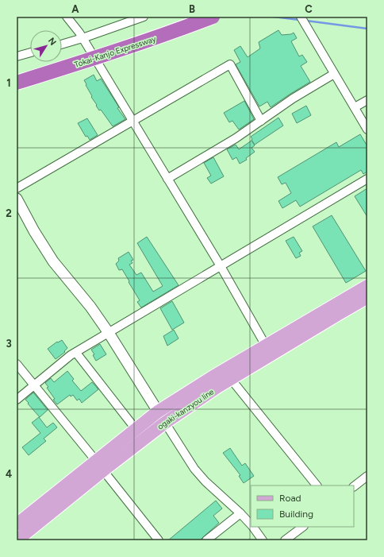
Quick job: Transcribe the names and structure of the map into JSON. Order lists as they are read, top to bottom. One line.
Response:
{"streets":{"highway":["Tokai-Kanjo Expressway"],"main road":["ogaki-kanzyou line"]},"legend":["Road","Building"],"north":"top right","grid":{"columns":["A","B","C"],"rows":["1","2","3","4"]}}
